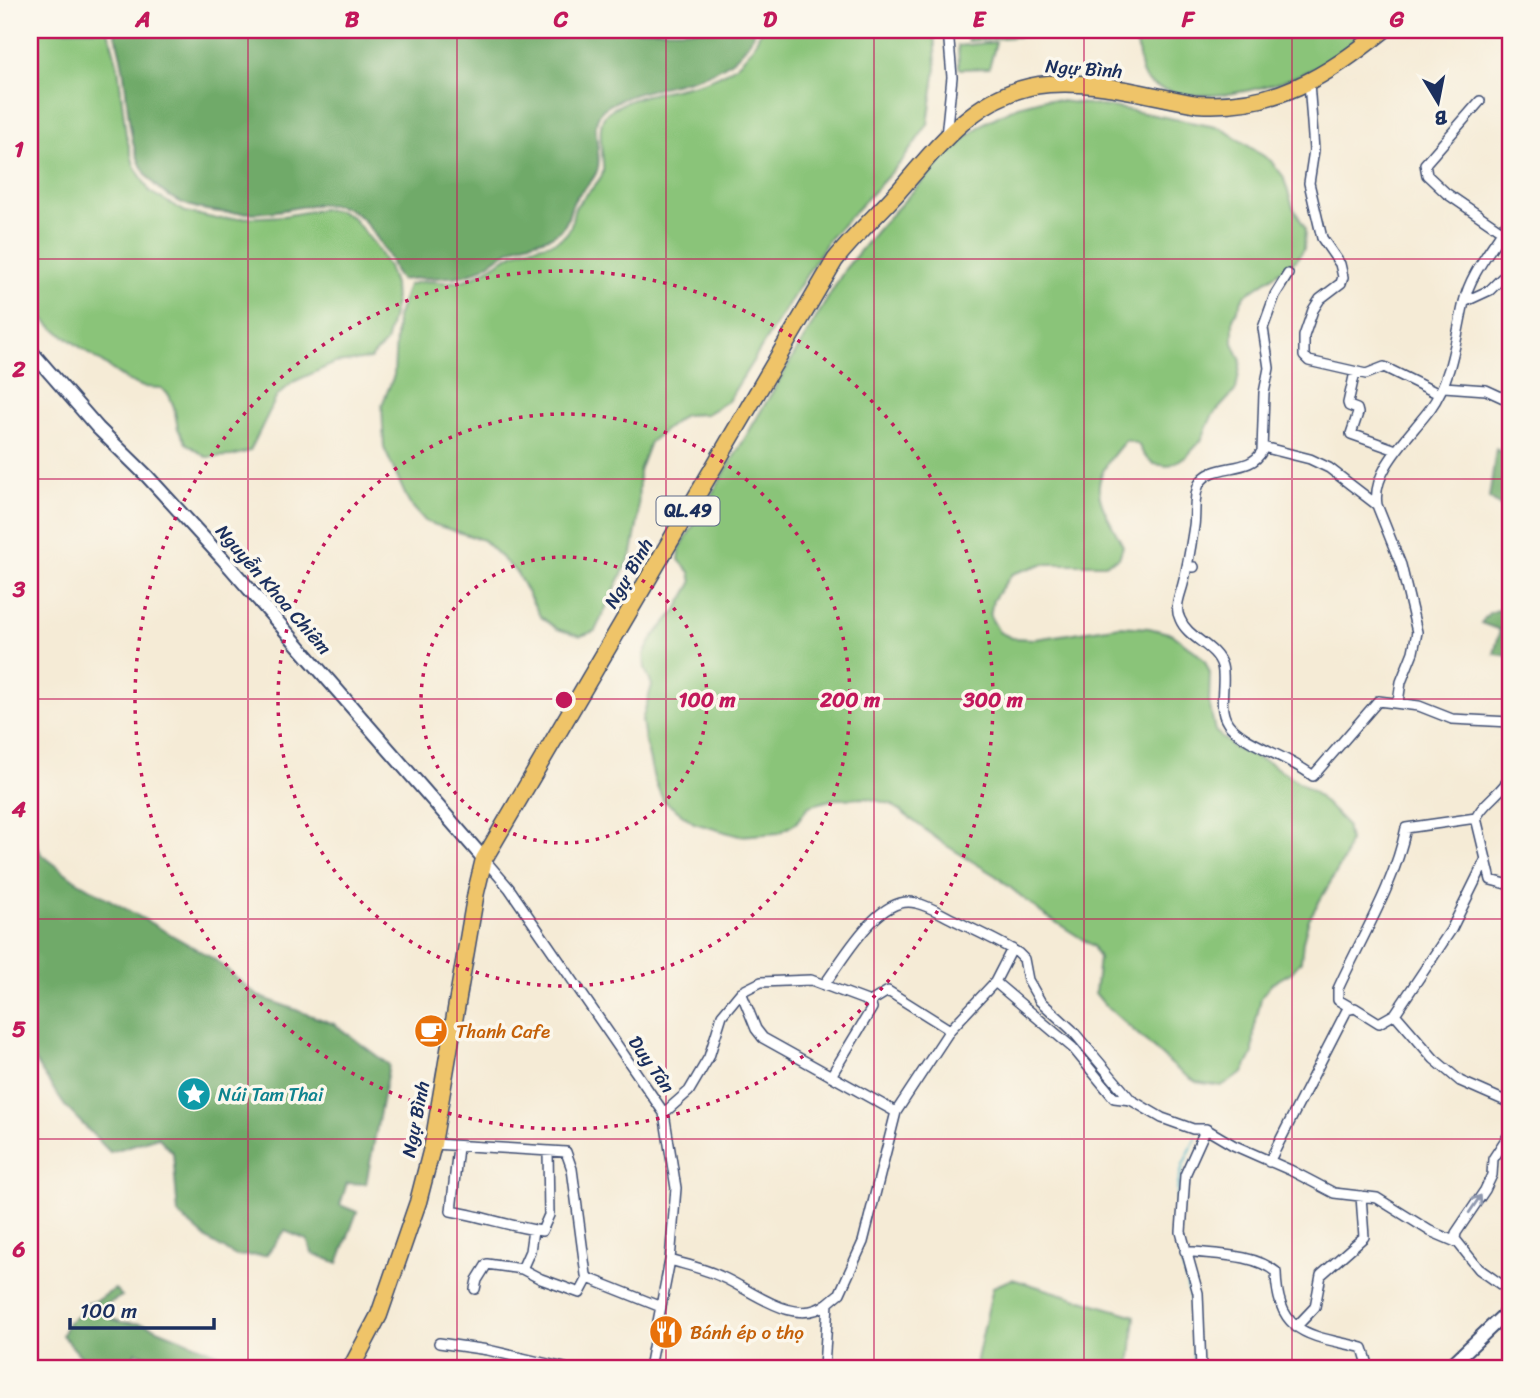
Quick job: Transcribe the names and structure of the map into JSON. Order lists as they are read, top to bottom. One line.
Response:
{"streets":{"highway":["Ngự Bình","QL.49"],"street":["Nguyễn Khoa Chiêm","Duy Tân"]},"crossings":[["Ngự Bình","Nguyễn Khoa Chiêm"],["Ngự Bình","Duy Tân"],["Nguyễn Khoa Chiêm","Duy Tân"]],"places":{"cafe":["Thanh Cafe"],"place":["Núi Tam Thai"],"restaurant":["Bánh ép o thọ"]},"scale_bar":"100 m","north":"bottom","grid":{"columns":["A","B","C","D","E","F","G"],"rows":["1","2","3","4","5","6"]},"rings":["100 m","200 m","300 m"]}
